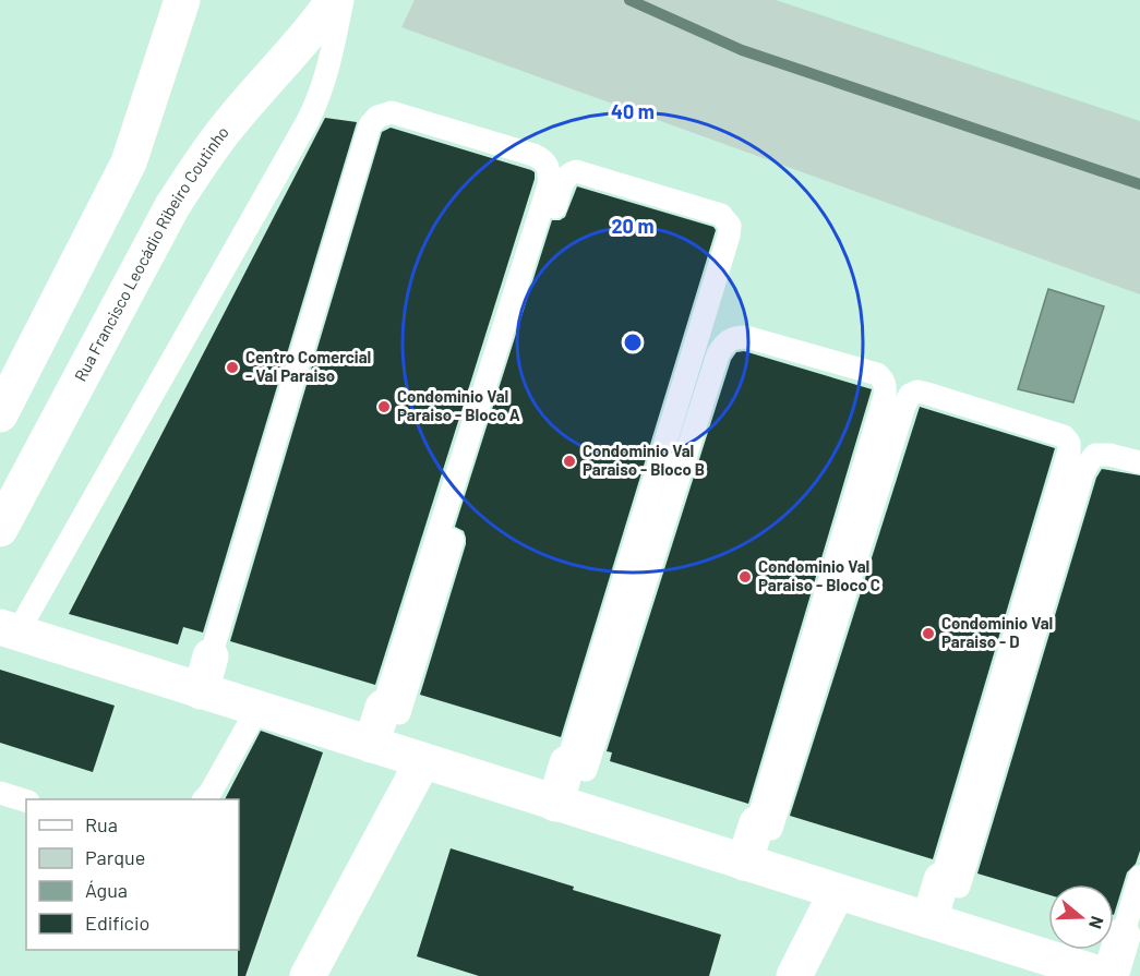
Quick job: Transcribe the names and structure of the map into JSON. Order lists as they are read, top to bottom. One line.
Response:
{"streets":{"street":["Rua Francisco Leocádio Ribeiro Coutinho"]},"places":["Centro Comercial - Val Paraiso","Condominio Val Paraiso - Bloco A","Condominio Val Paraiso - Bloco B","Condominio Val Paraiso - Bloco C","Condominio Val Paraiso - D"],"legend":["Rua","Parque","Água","Edifício"],"north":"right","rings":["40 m","20 m"]}
